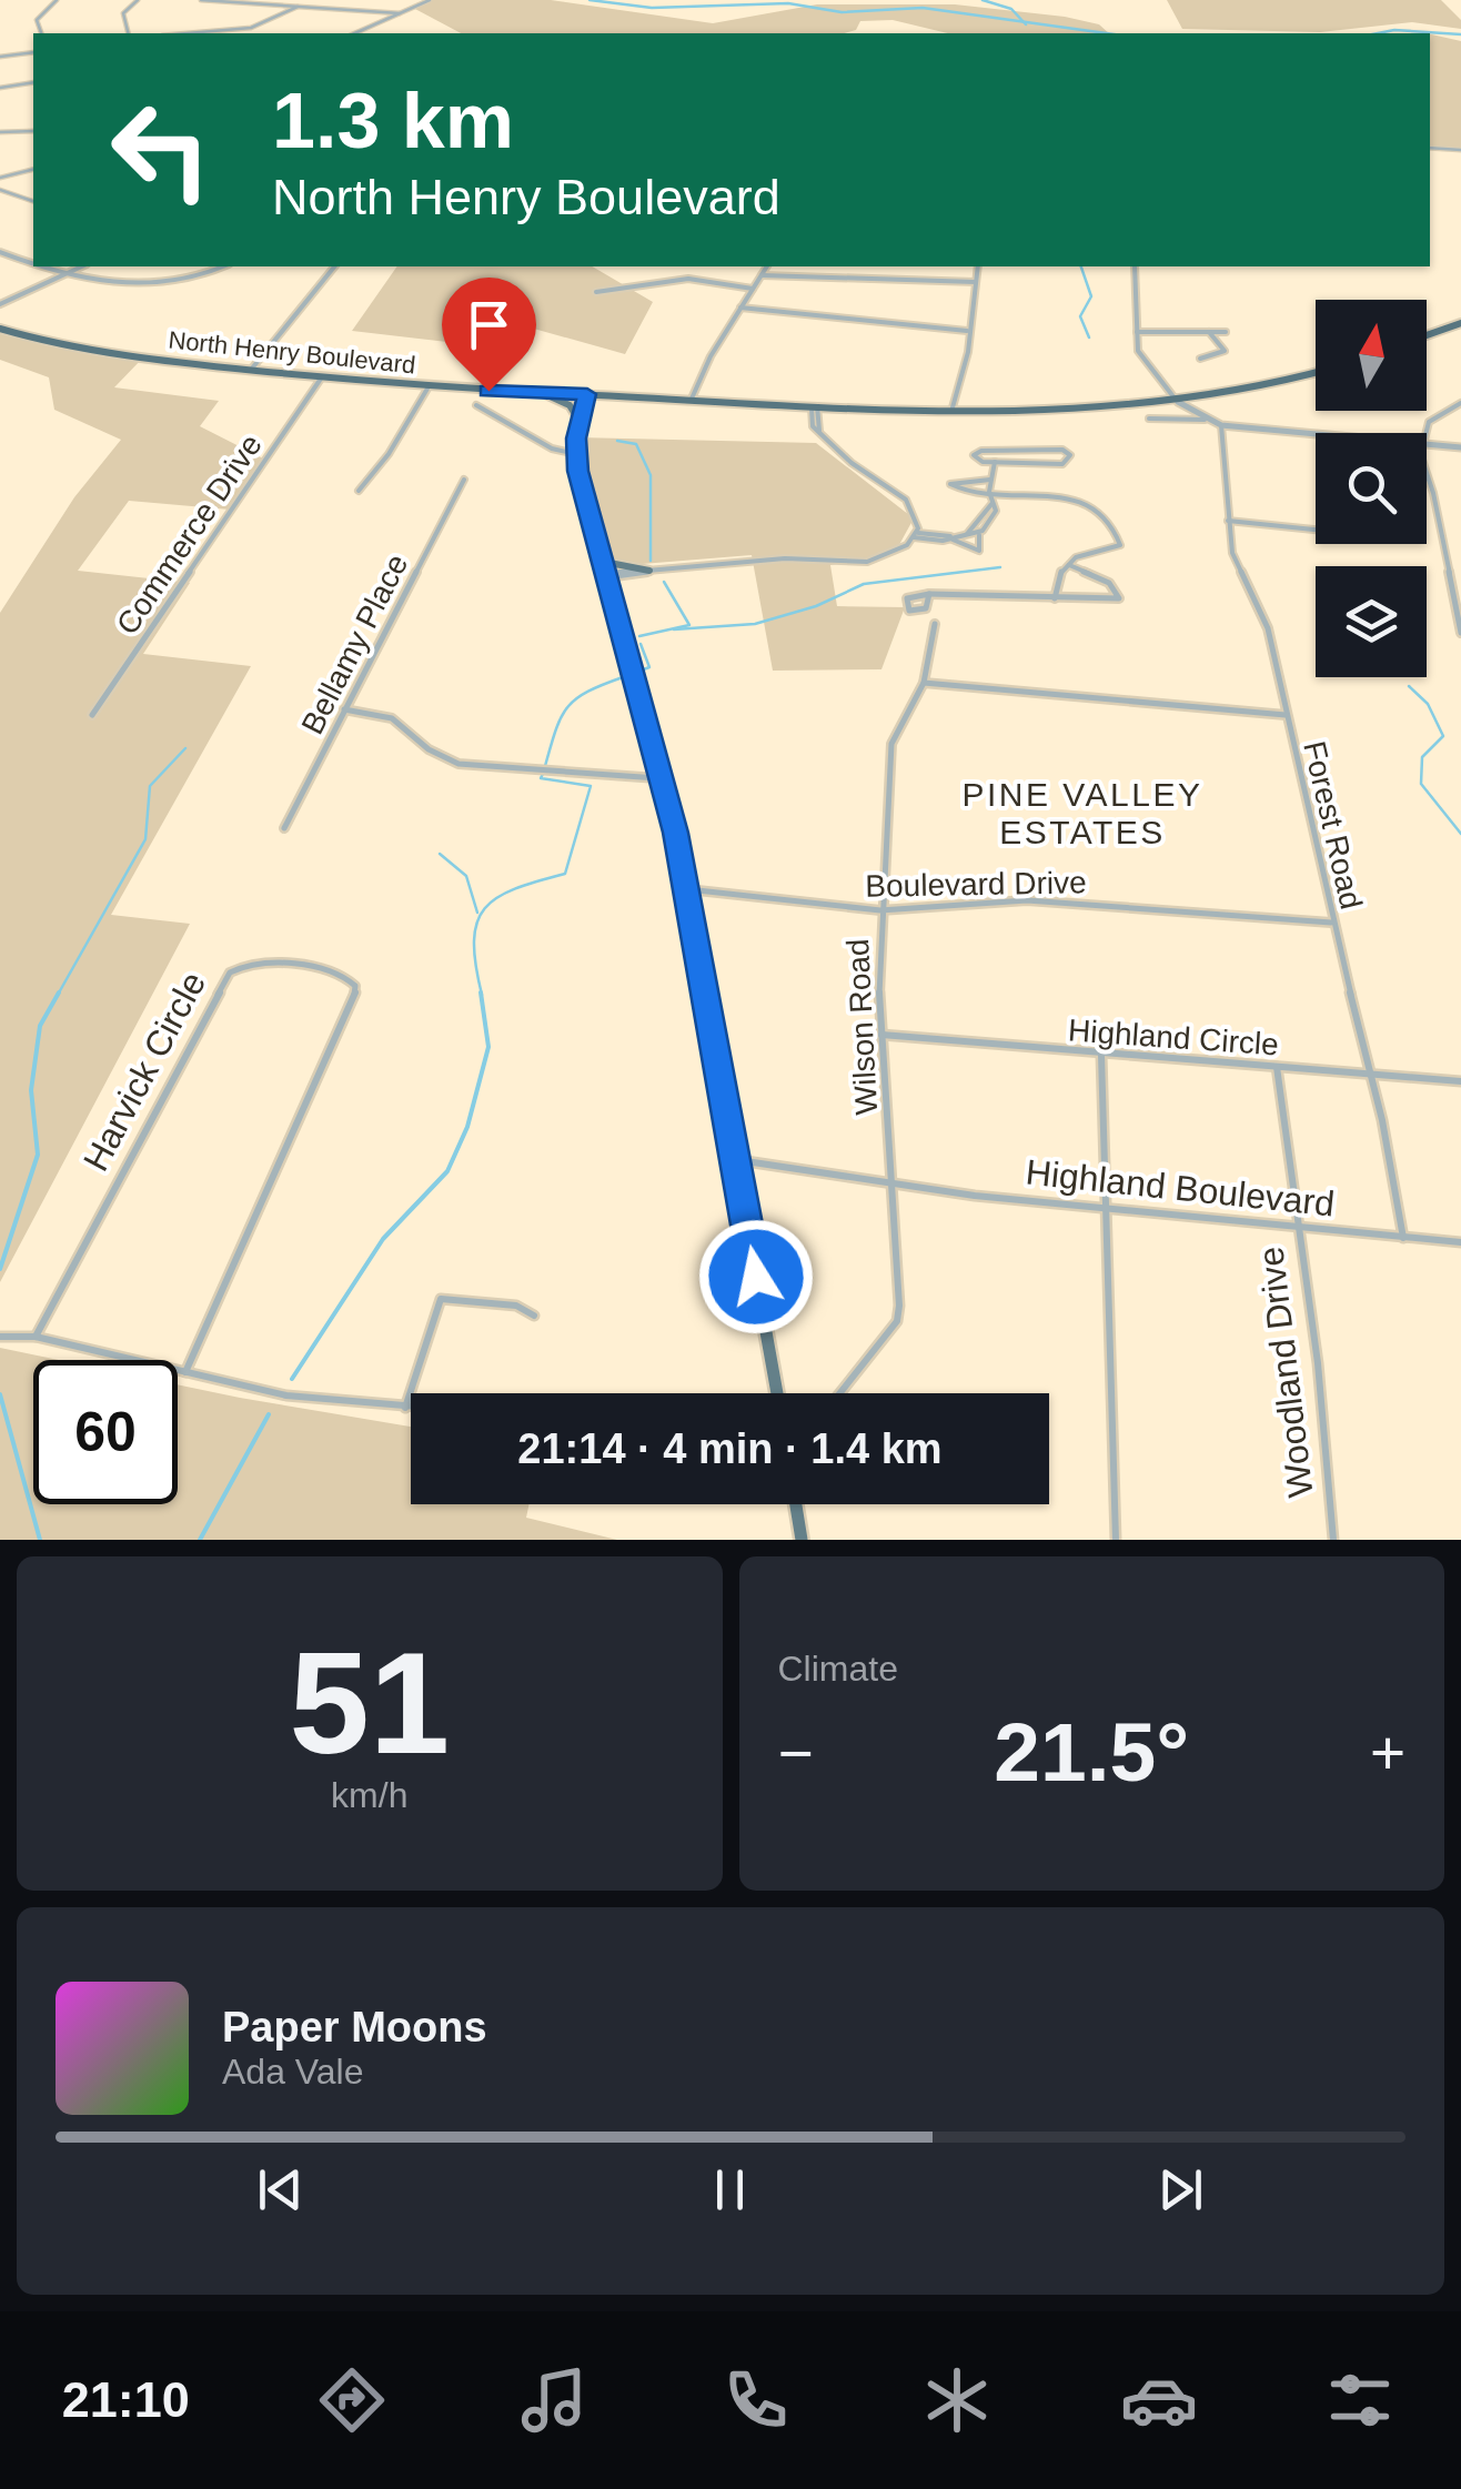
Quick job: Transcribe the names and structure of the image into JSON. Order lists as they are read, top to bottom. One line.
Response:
{"streets":{"highway":["North Henry Boulevard"],"street":["Commerce Drive","Bellamy Place","Forest Road","Boulevard Drive","Wilson Road","Highland Circle","Harvick Circle","Highland Boulevard","Woodland Drive"]},"crossings":[["North Henry Boulevard","Commerce Drive"],["Forest Road","Boulevard Drive"],["Forest Road","Highland Circle"],["Forest Road","Highland Boulevard"],["Boulevard Drive","Wilson Road"],["Wilson Road","Highland Circle"],["Wilson Road","Highland Boulevard"],["Highland Circle","Woodland Drive"],["Highland Boulevard","Woodland Drive"]],"districts":["PINE VALLEY ESTATES"],"north":"top","page":{"turn":["1.3 km","North Henry Boulevard"],"limit":"60","trip":"21:14 · 4 min · 1.4 km","tile":[["51","km/h"],"Climate"],"heat":["−","21.5°","+"],"song":["Paper Moons","Ada Vale"],"tabs":"21:10"}}
